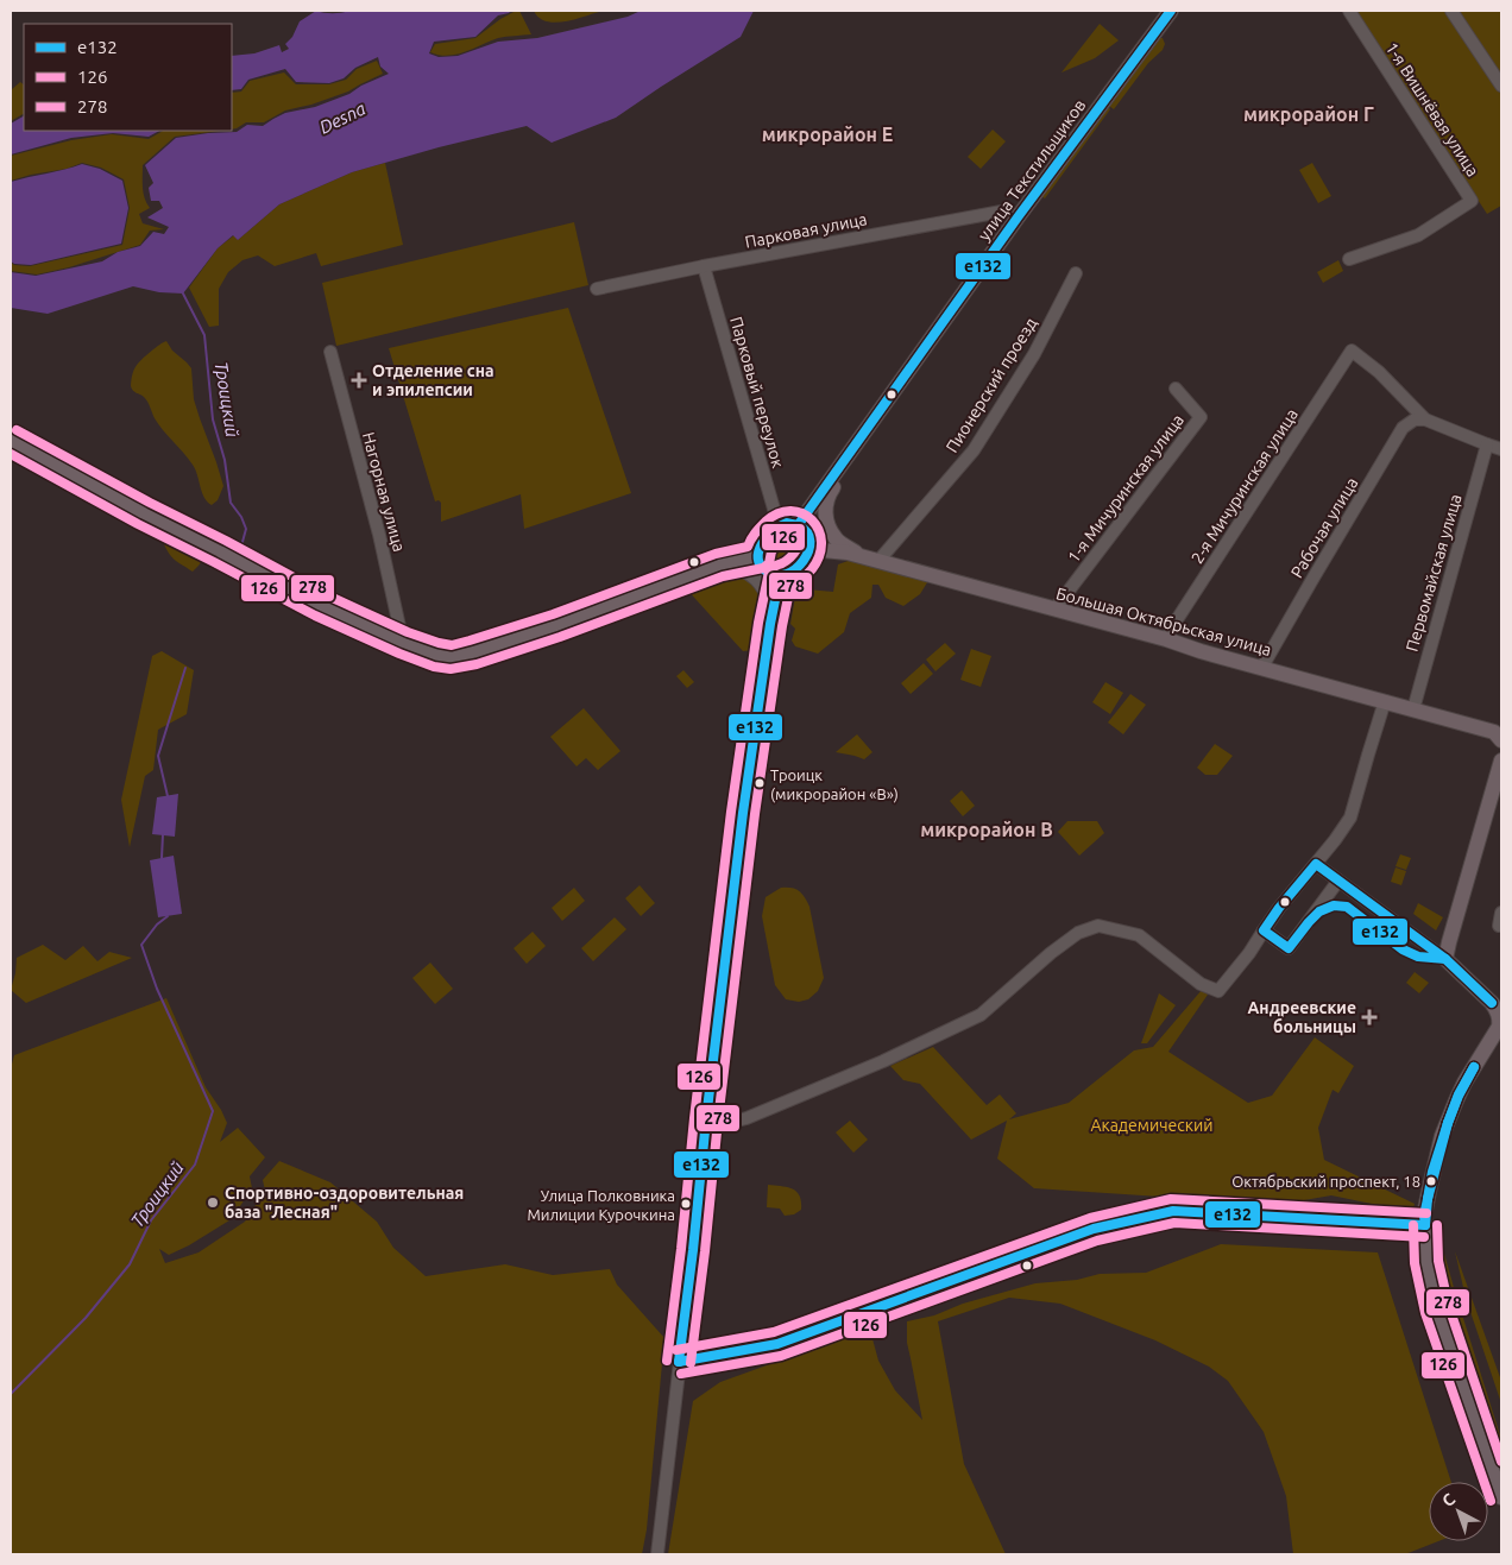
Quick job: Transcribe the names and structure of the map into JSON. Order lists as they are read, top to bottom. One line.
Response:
{"streets":{"main road":["улица Текстильщиков","Большая Октябрьская улица"],"street":["1-я Вишнёвая улица","Парковая улица","Пионерский проезд","Парковый переулок","2-я Мичуринская улица","1-я Мичуринская улица","Нагорная улица","Рабочая улица","Первомайская улица"]},"crossings":[["улица Текстильщиков","Парковая улица"],["улица Текстильщиков","Парковый переулок"],["улица Текстильщиков","Большая Октябрьская улица"],["Парковая улица","Парковый переулок"],["Пионерский проезд","Большая Октябрьская улица"],["Парковый переулок","Большая Октябрьская улица"],["2-я Мичуринская улица","Рабочая улица"],["2-я Мичуринская улица","Большая Октябрьская улица"],["1-я Мичуринская улица","Большая Октябрьская улица"],["Рабочая улица","Большая Октябрьская улица"],["Первомайская улица","Большая Октябрьская улица"]],"districts":["микрорайон Г","микрорайон Е","микрорайон В"],"water":["Desna","Троицкий"],"parks":["Академический"],"places":{"health":["Отделение сна и эпилепсии","Андреевские больницы"],"other":["Троицк (микрорайон «В»)","Октябрьский проспект, 18","Спортивно-оздоровительная база \"Лесная\"","Улица Полковника Милиции Курочкина"]},"lines":["transit line е132","transit line 278","transit line 126"],"legend":["е132","126","278"],"north":"top left"}
